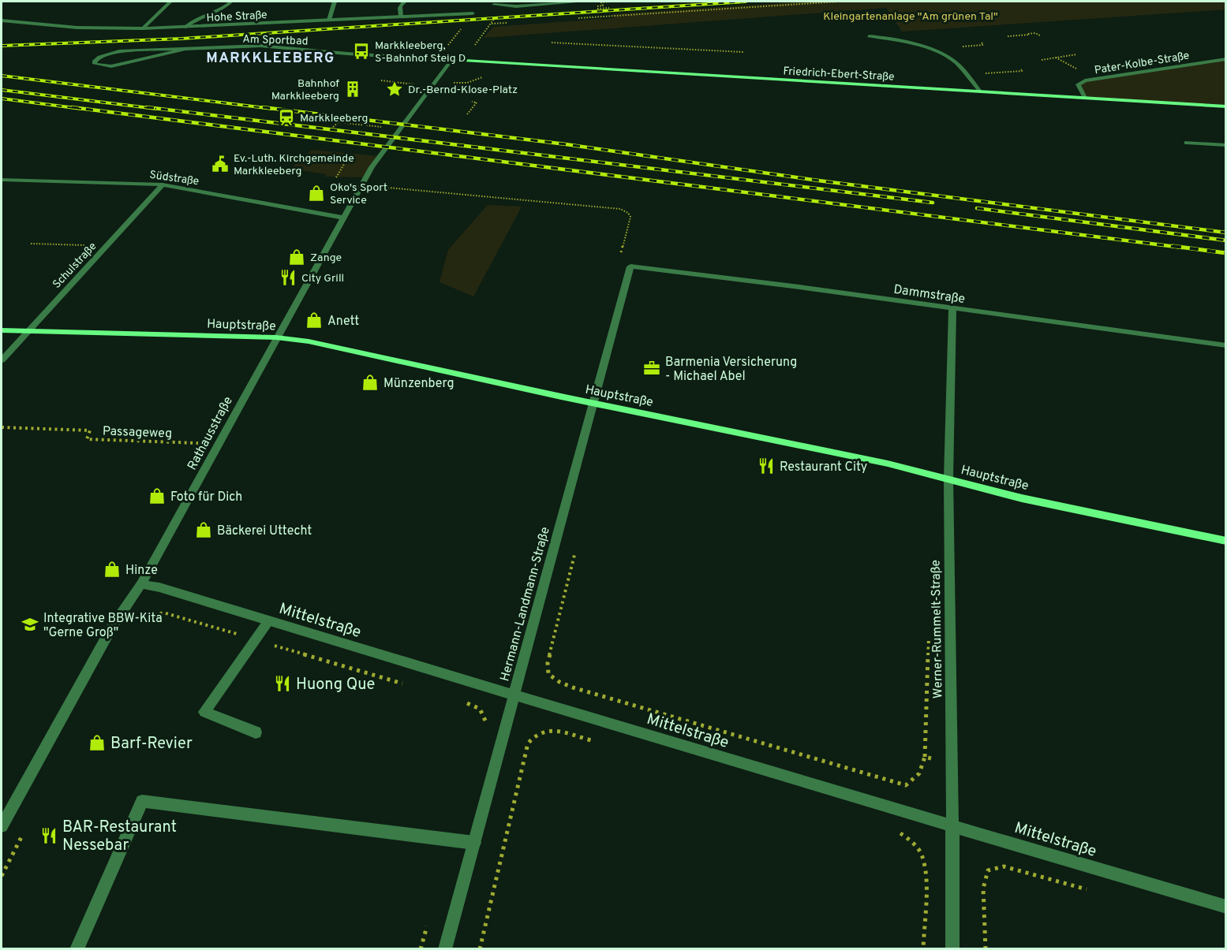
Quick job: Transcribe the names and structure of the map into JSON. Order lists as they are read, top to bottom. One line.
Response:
{"streets":{"street":["Hohe Straße","Am Sportbad","Pater-Kolbe-Straße","Friedrich-Ebert-Straße","Südstraße","Schulstraße","Dammstraße","Hauptstraße","Rathausstraße","Hermann-Landmann-Straße","Mittelstraße","Werner-Rummelt-Straße"],"path":["Passageweg"]},"crossings":[["Am Sportbad","Friedrich-Ebert-Straße"],["Am Sportbad","Rathausstraße"],["Pater-Kolbe-Straße","Friedrich-Ebert-Straße"],["Friedrich-Ebert-Straße","Rathausstraße"],["Südstraße","Schulstraße"],["Südstraße","Rathausstraße"],["Schulstraße","Hauptstraße"],["Dammstraße","Hermann-Landmann-Straße"],["Dammstraße","Werner-Rummelt-Straße"],["Hauptstraße","Rathausstraße"],["Hauptstraße","Hermann-Landmann-Straße"],["Hauptstraße","Werner-Rummelt-Straße"],["Rathausstraße","Mittelstraße"],["Hermann-Landmann-Straße","Mittelstraße"],["Mittelstraße","Werner-Rummelt-Straße"]],"districts":["MARKKLEEBERG"],"parks":["Kleingartenanlage \"Am grünen Tal\""],"places":{"bus stop":["Markkleeberg, S-Bahnhof Steig D"],"building":["Bahnhof Markkleeberg"],"place":["Dr.-Bernd-Klose-Platz"],"station":["Markkleeberg"],"public building":["Ev.-Luth. Kirchgemeinde Markkleeberg"],"shop":["Oko's Sport Service","Zange","Anett","Münzenberg","Foto für Dich","Bäckerei Uttecht","Hinze","Barf-Revier"],"restaurant":["City Grill","Restaurant City","Huong Que","BAR-Restaurant Nessebar"],"office":["Barmenia Versicherung - Michael Abel"],"school or university":["Integrative BBW-Kita \"Gerne Groß\""]}}
